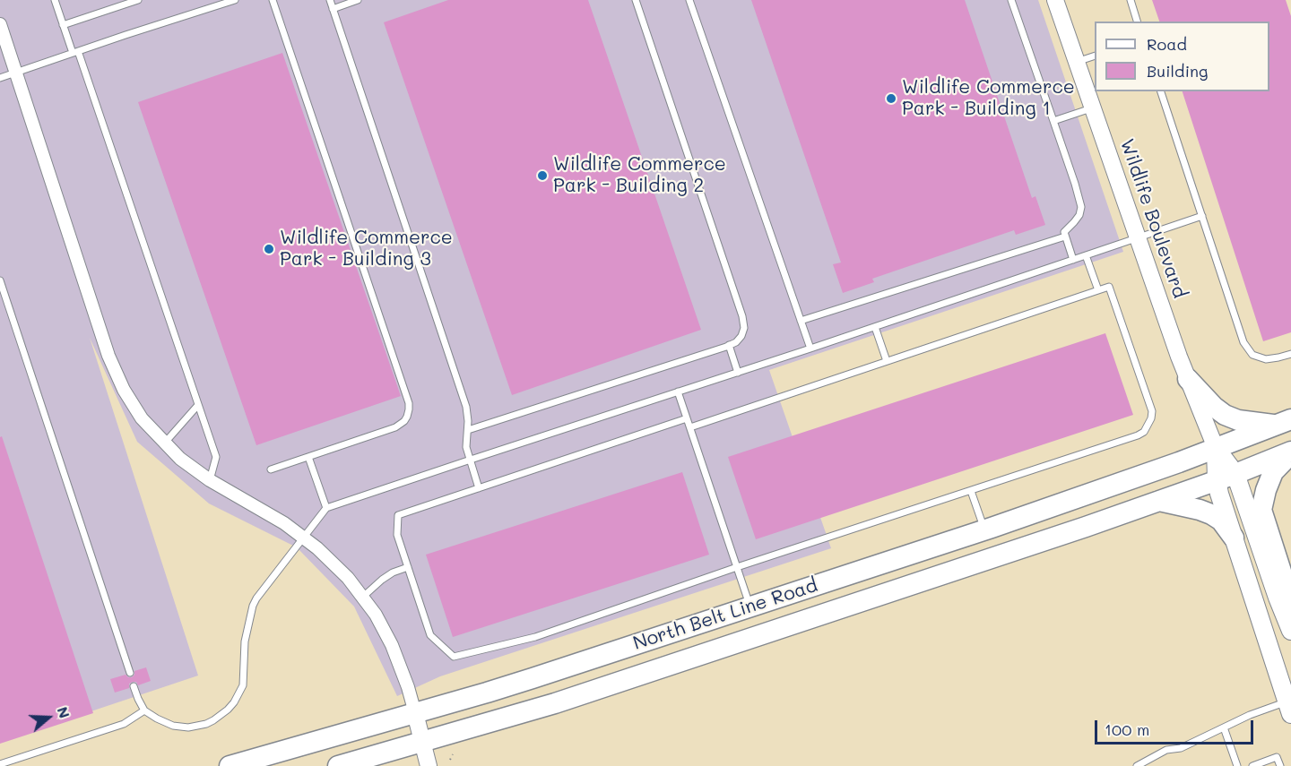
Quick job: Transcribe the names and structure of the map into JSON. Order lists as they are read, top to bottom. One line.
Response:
{"streets":{"main road":["North Belt Line Road"],"street":["Wildlife Boulevard"]},"crossings":[["Wildlife Boulevard","North Belt Line Road"]],"places":["Wildlife Commerce Park - Building 1","Wildlife Commerce Park - Building 2","Wildlife Commerce Park - Building 3"],"legend":["Road","Building"],"scale_bar":"100 m","north":"right"}
